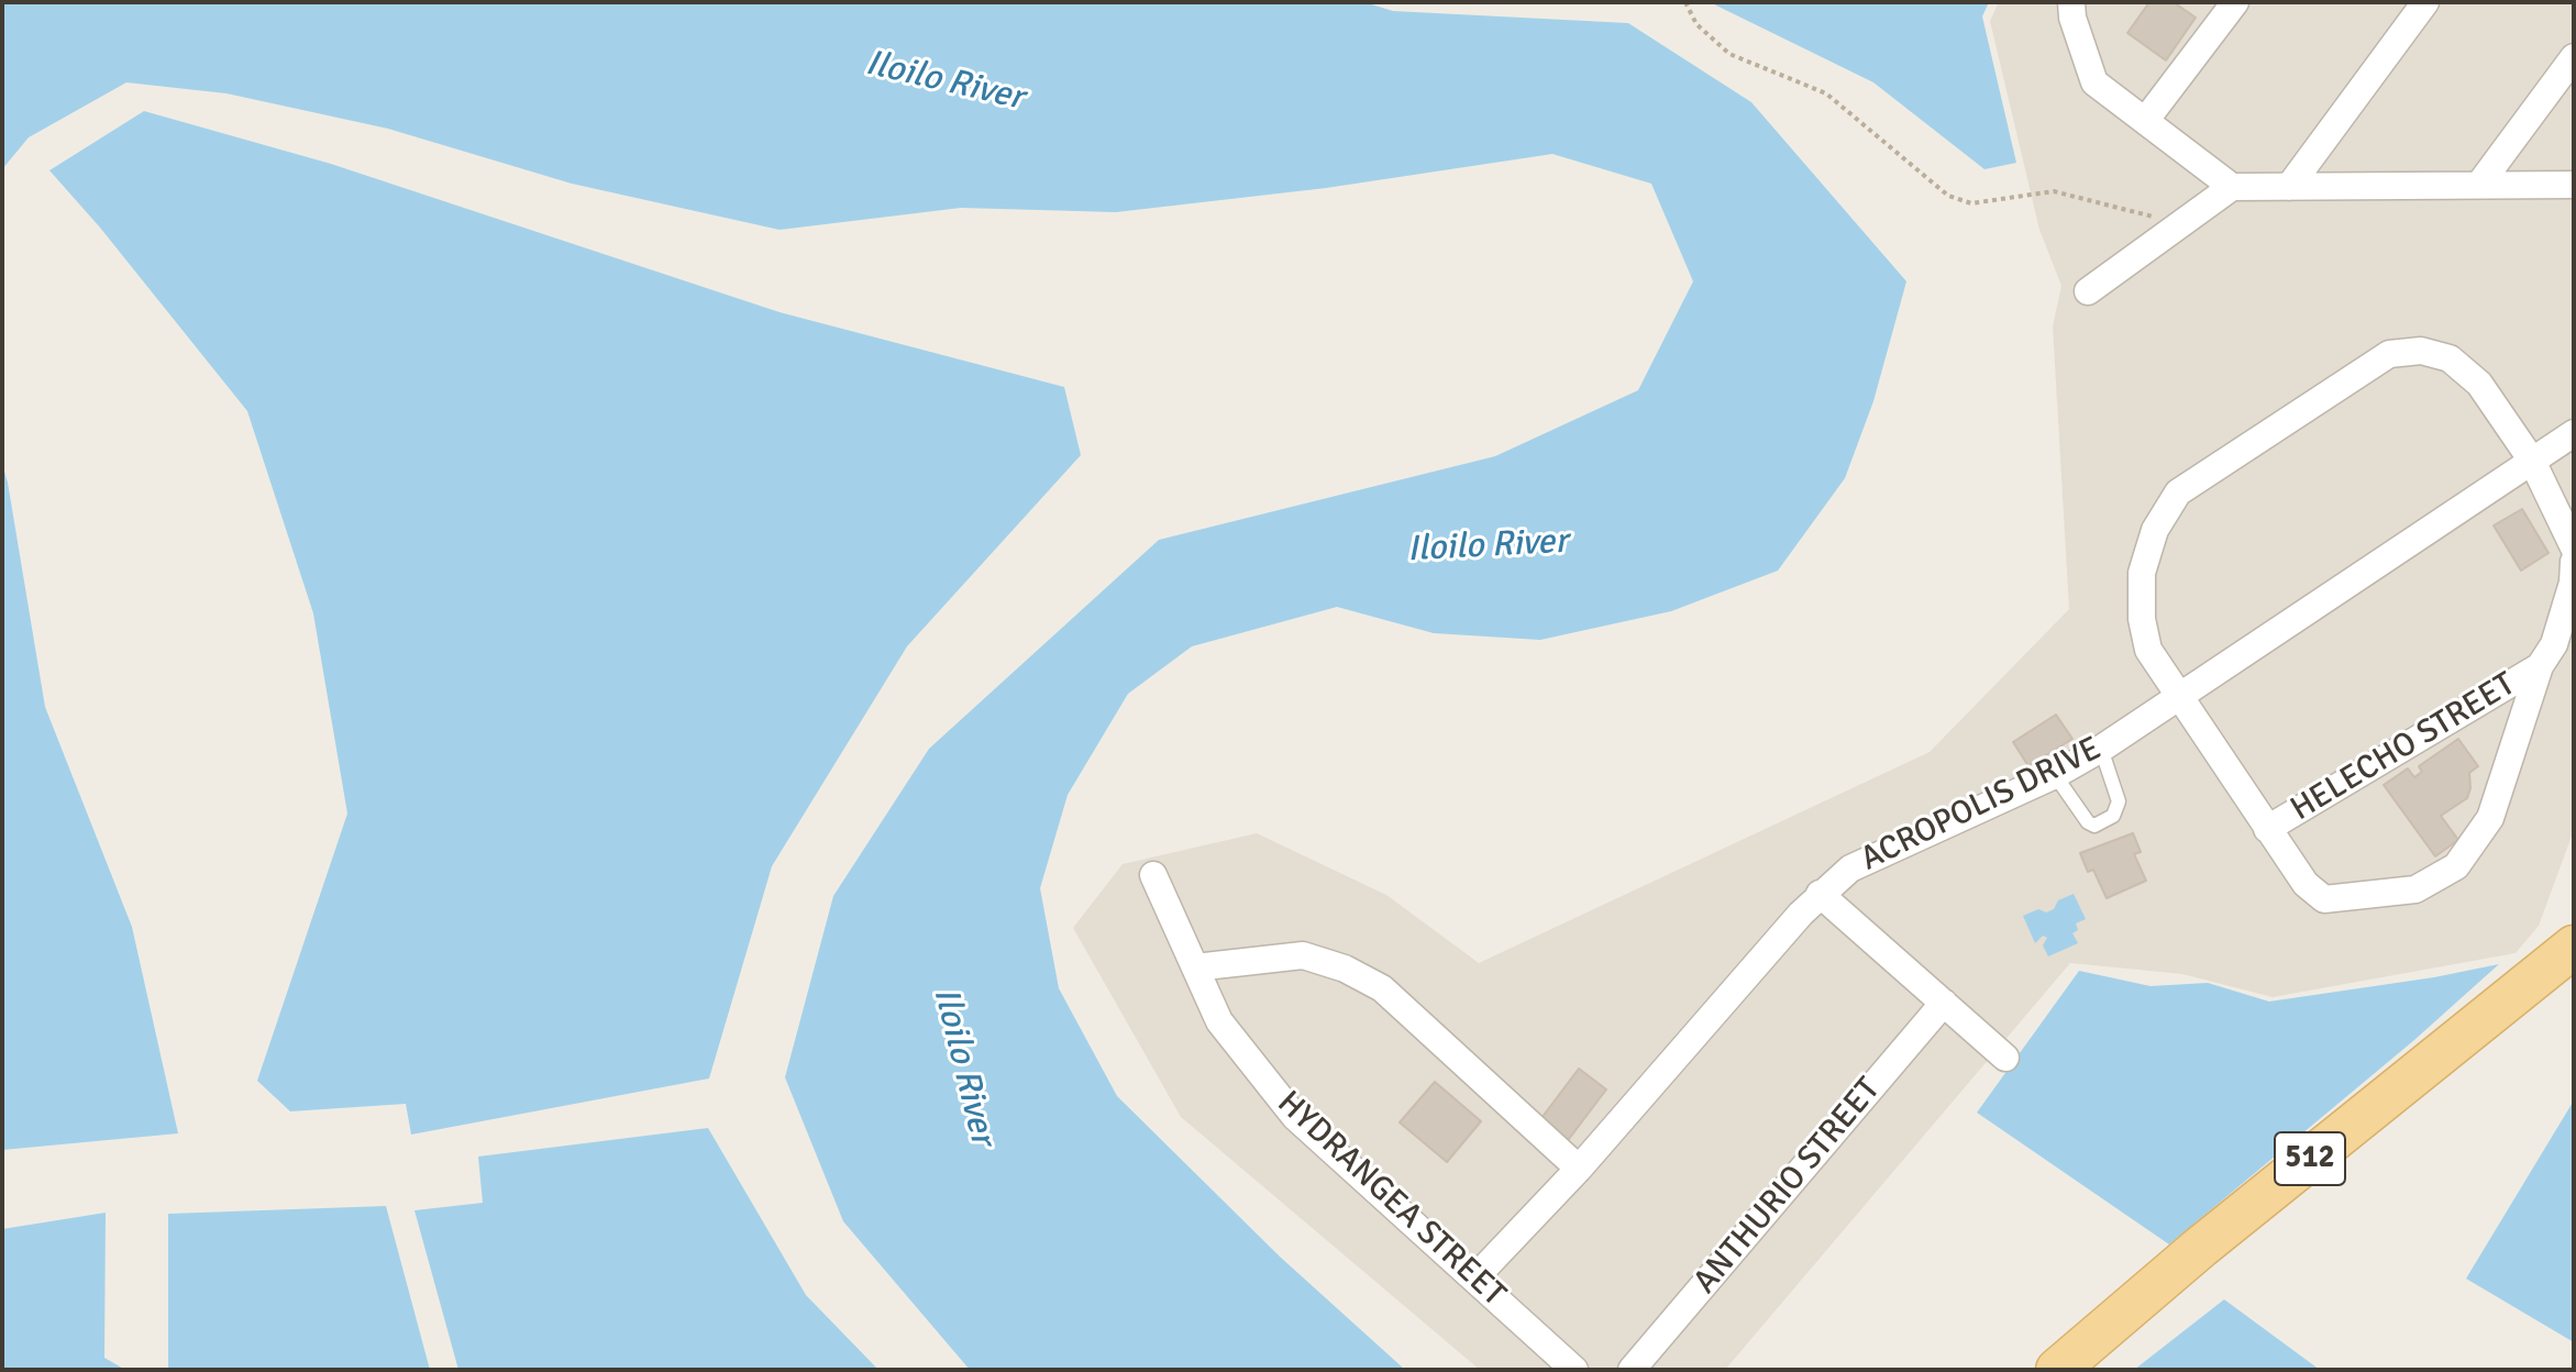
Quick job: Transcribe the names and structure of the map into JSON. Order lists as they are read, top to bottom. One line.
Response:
{"streets":{"main road":["512"],"street":["HELECHO STREET","ACROPOLIS DRIVE","ANTHURIO STREET","HYDRANGEA STREET"]},"crossings":[["ACROPOLIS DRIVE","HYDRANGEA STREET"]],"water":["Iloilo River"]}
